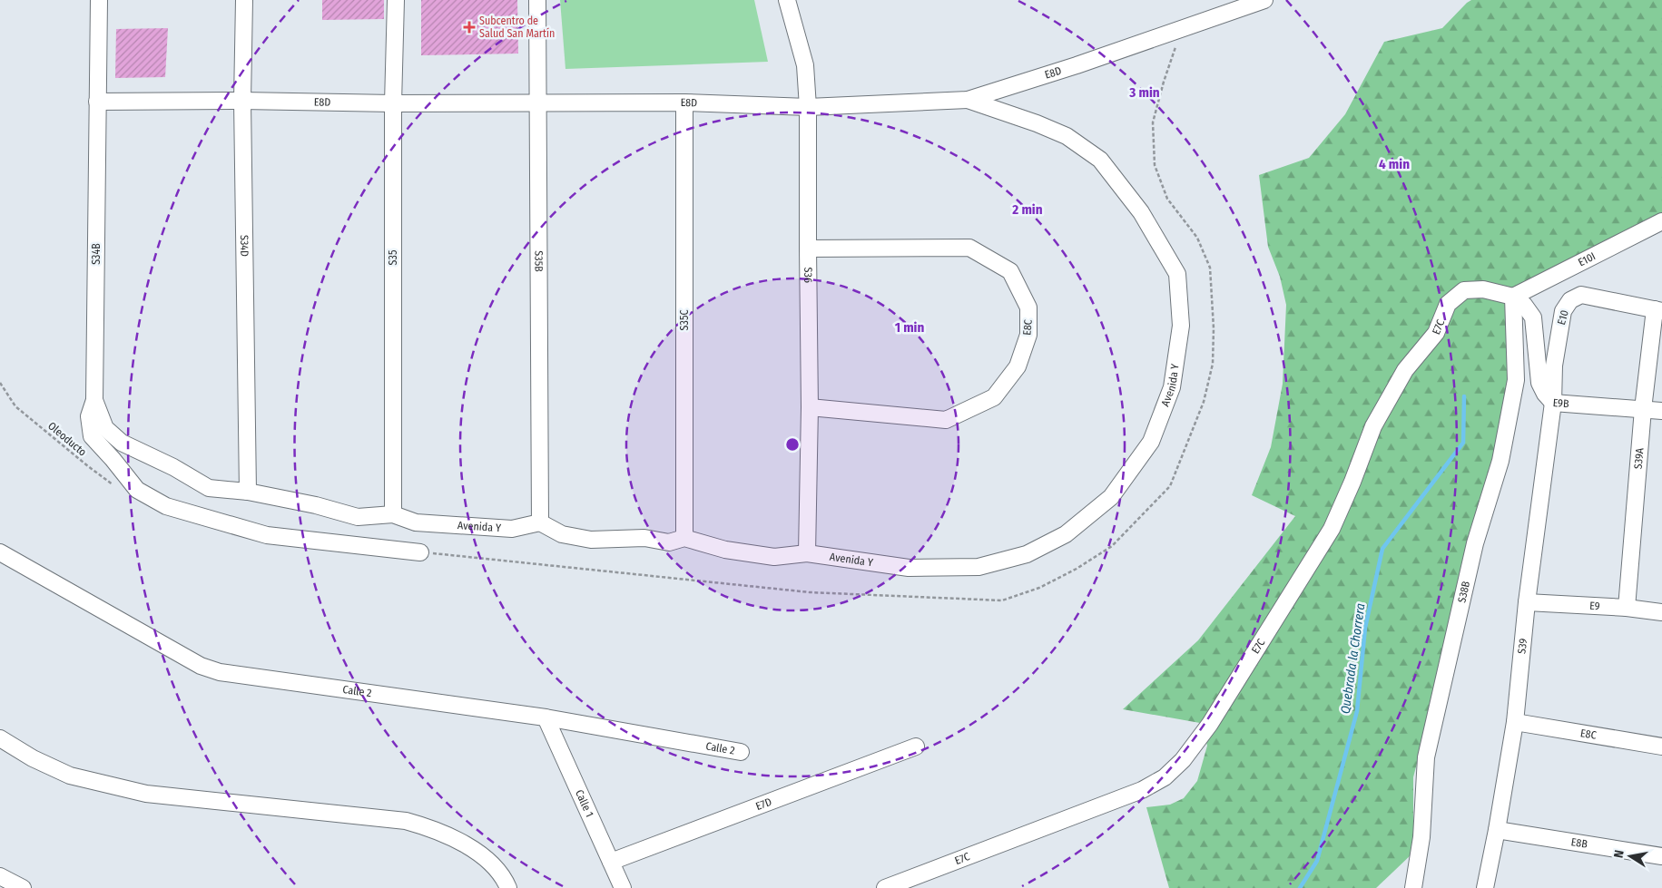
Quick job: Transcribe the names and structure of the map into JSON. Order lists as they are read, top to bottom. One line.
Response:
{"streets":{"street":["E8D","S34D","S34B","S35","E10I","S35B","S36","E10","S35C","E7C","E8C","Avenida Y","E9B","S39A","S38B","E9","S39","Calle 2","Calle 1","E7D","E8B"],"path":["Oleoducto"]},"crossings":[["E8D","S34D"],["E8D","S34B"],["E8D","S35"],["E8D","S35B"],["E8D","S36"],["E8D","S35C"],["E8D","Avenida Y"],["S34D","Avenida Y"],["S34B","Avenida Y"],["S35","Avenida Y"],["E10I","E7C"],["E10I","E9B"],["E10I","S38B"],["S35B","Avenida Y"],["S36","E8C"],["S36","Avenida Y"],["E10","E9B"],["E10","S39A"],["E10","S39"],["S35C","Avenida Y"],["E7C","E9B"],["E7C","S38B"],["E8C","S39"],["E9B","S39A"],["E9B","S38B"],["E9B","S39"],["S39A","E9"],["E9","S39"],["S39","E8B"],["Calle 2","Calle 1"],["Calle 1","E7D"]],"water":["Quebrada la Chorrera"],"places":{"health":["Subcentro de Salud San Martín"]},"north":"left","rings":["3 min","4 min","2 min","1 min"]}
